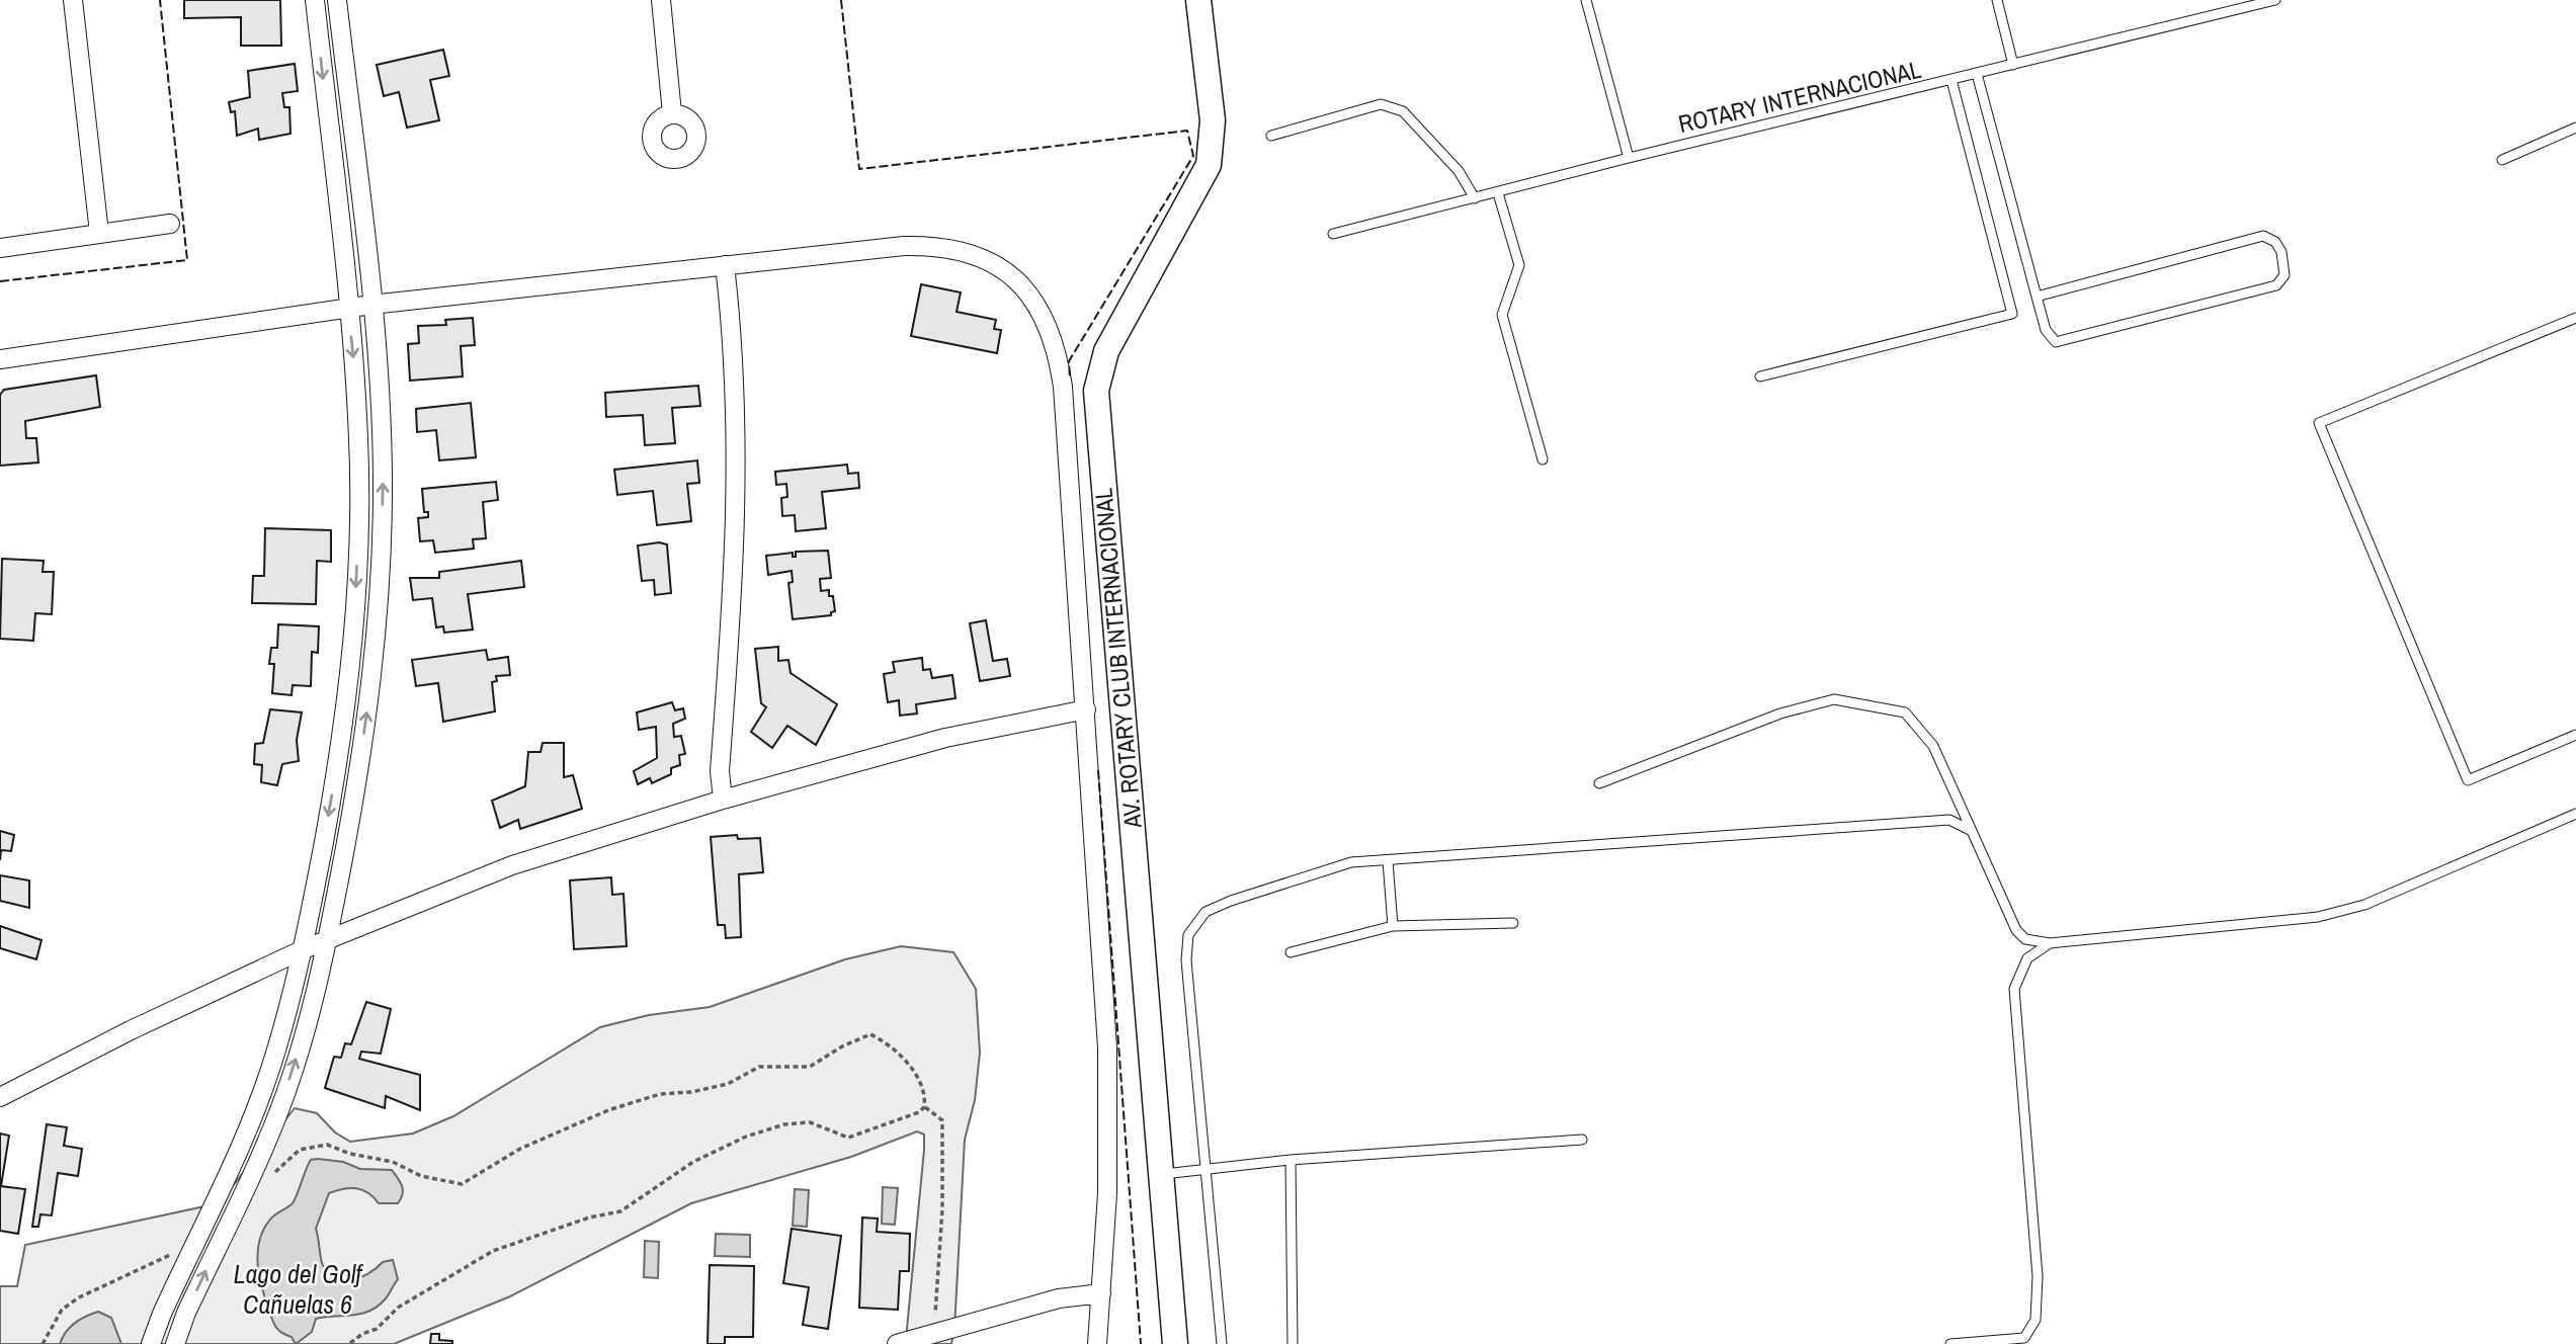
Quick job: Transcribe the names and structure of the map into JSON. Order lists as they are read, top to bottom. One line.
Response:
{"streets":{"main road":["AV. ROTARY CLUB INTERNACIONAL"],"lane":["ROTARY INTERNACIONAL"]},"water":["Lago del Golf Cañuelas 6"]}
